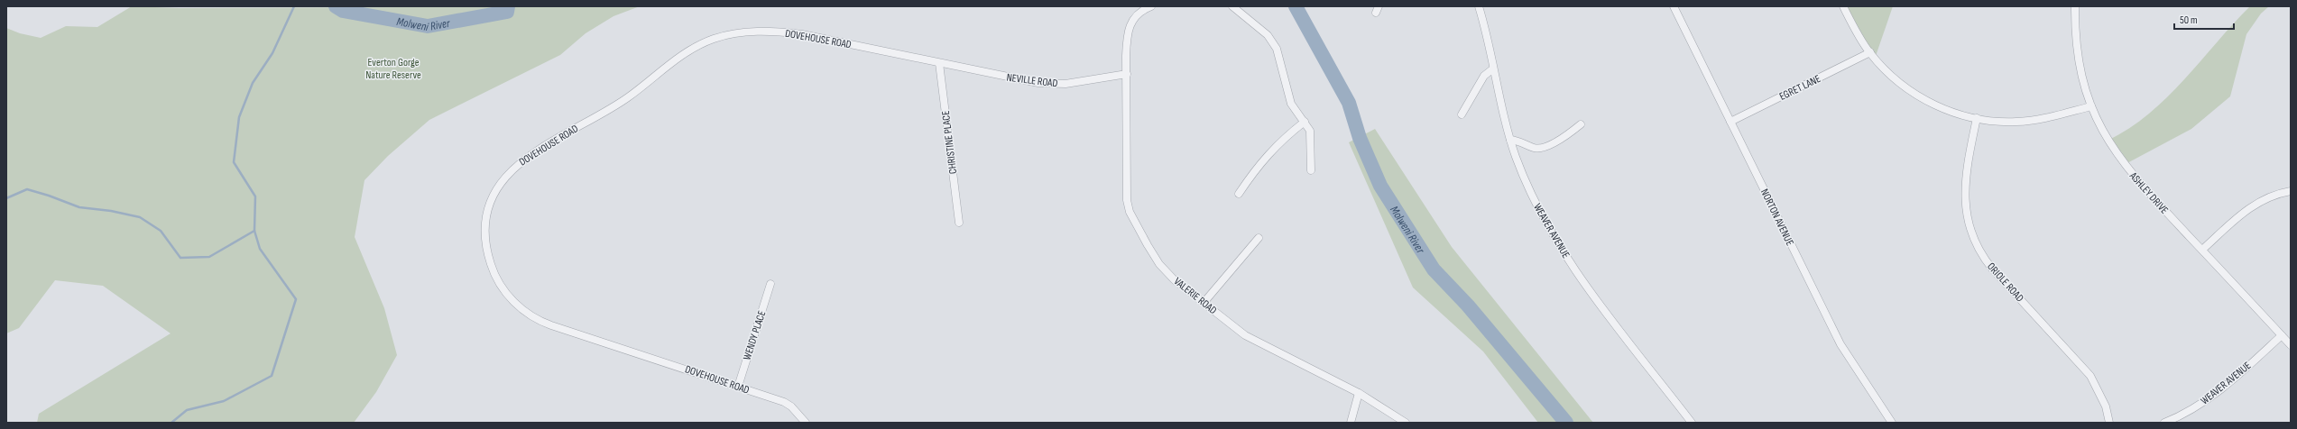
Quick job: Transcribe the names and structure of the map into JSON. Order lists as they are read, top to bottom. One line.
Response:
{"streets":{"street":["DOVEHOUSE ROAD","NEVILLE ROAD","EGRET LANE","CHRISTINE PLACE","ASHLEY DRIVE","NORTON AVENUE","WEAVER AVENUE","ORIOLE ROAD","VALERIE ROAD","WENDY PLACE"]},"crossings":[["DOVEHOUSE ROAD","NEVILLE ROAD"],["DOVEHOUSE ROAD","CHRISTINE PLACE"],["DOVEHOUSE ROAD","WENDY PLACE"],["NEVILLE ROAD","CHRISTINE PLACE"],["NEVILLE ROAD","VALERIE ROAD"],["EGRET LANE","NORTON AVENUE"],["ASHLEY DRIVE","WEAVER AVENUE"]],"water":["Molweni River"],"parks":["Everton Gorge Nature Reserve"],"scale_bar":"50 m"}
